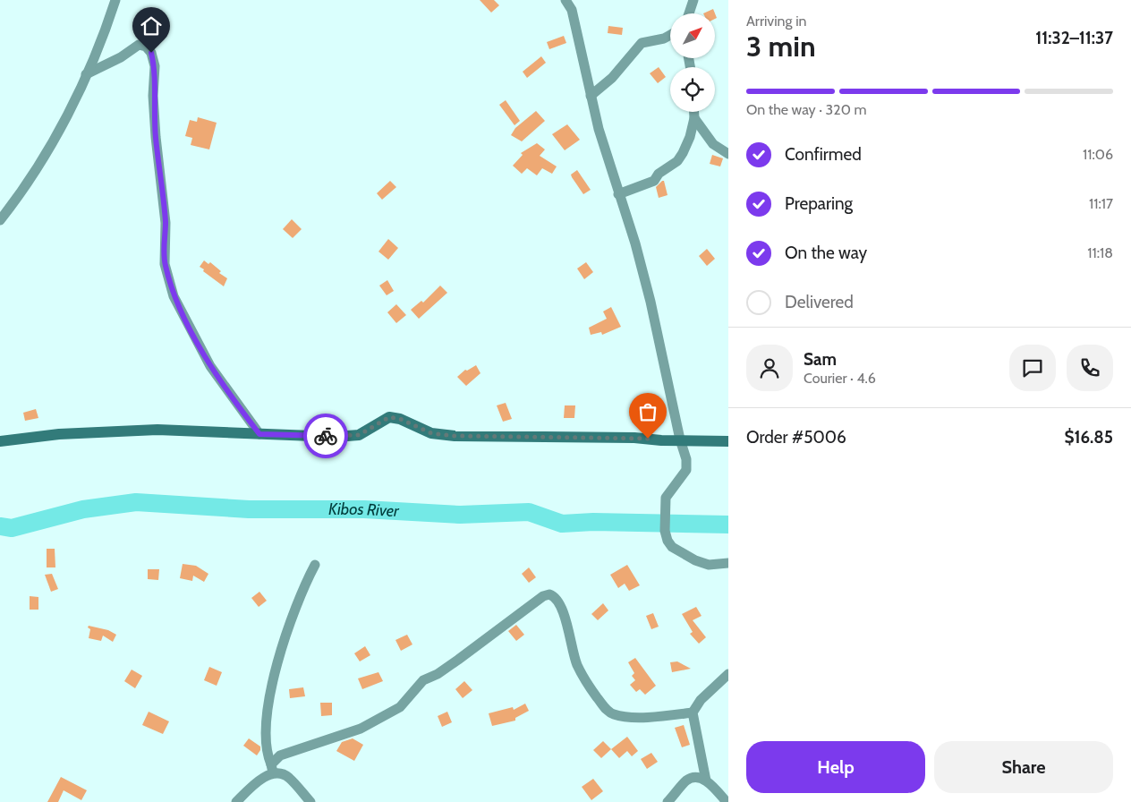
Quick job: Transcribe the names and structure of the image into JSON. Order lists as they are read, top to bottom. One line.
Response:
{"water":["Kibos River"],"north":"top right","page":{"heading":["3 min","Arriving in","11:32–11:37"],"panel":["Sam","Courier · 4.6","Order #5006","$16.85"],"bar":"On the way · 320 m","list":[["Confirmed","11:06"],["Preparing","11:17"],["On the way","11:18"],"Delivered"],"buttons":["Help","Share"]}}
